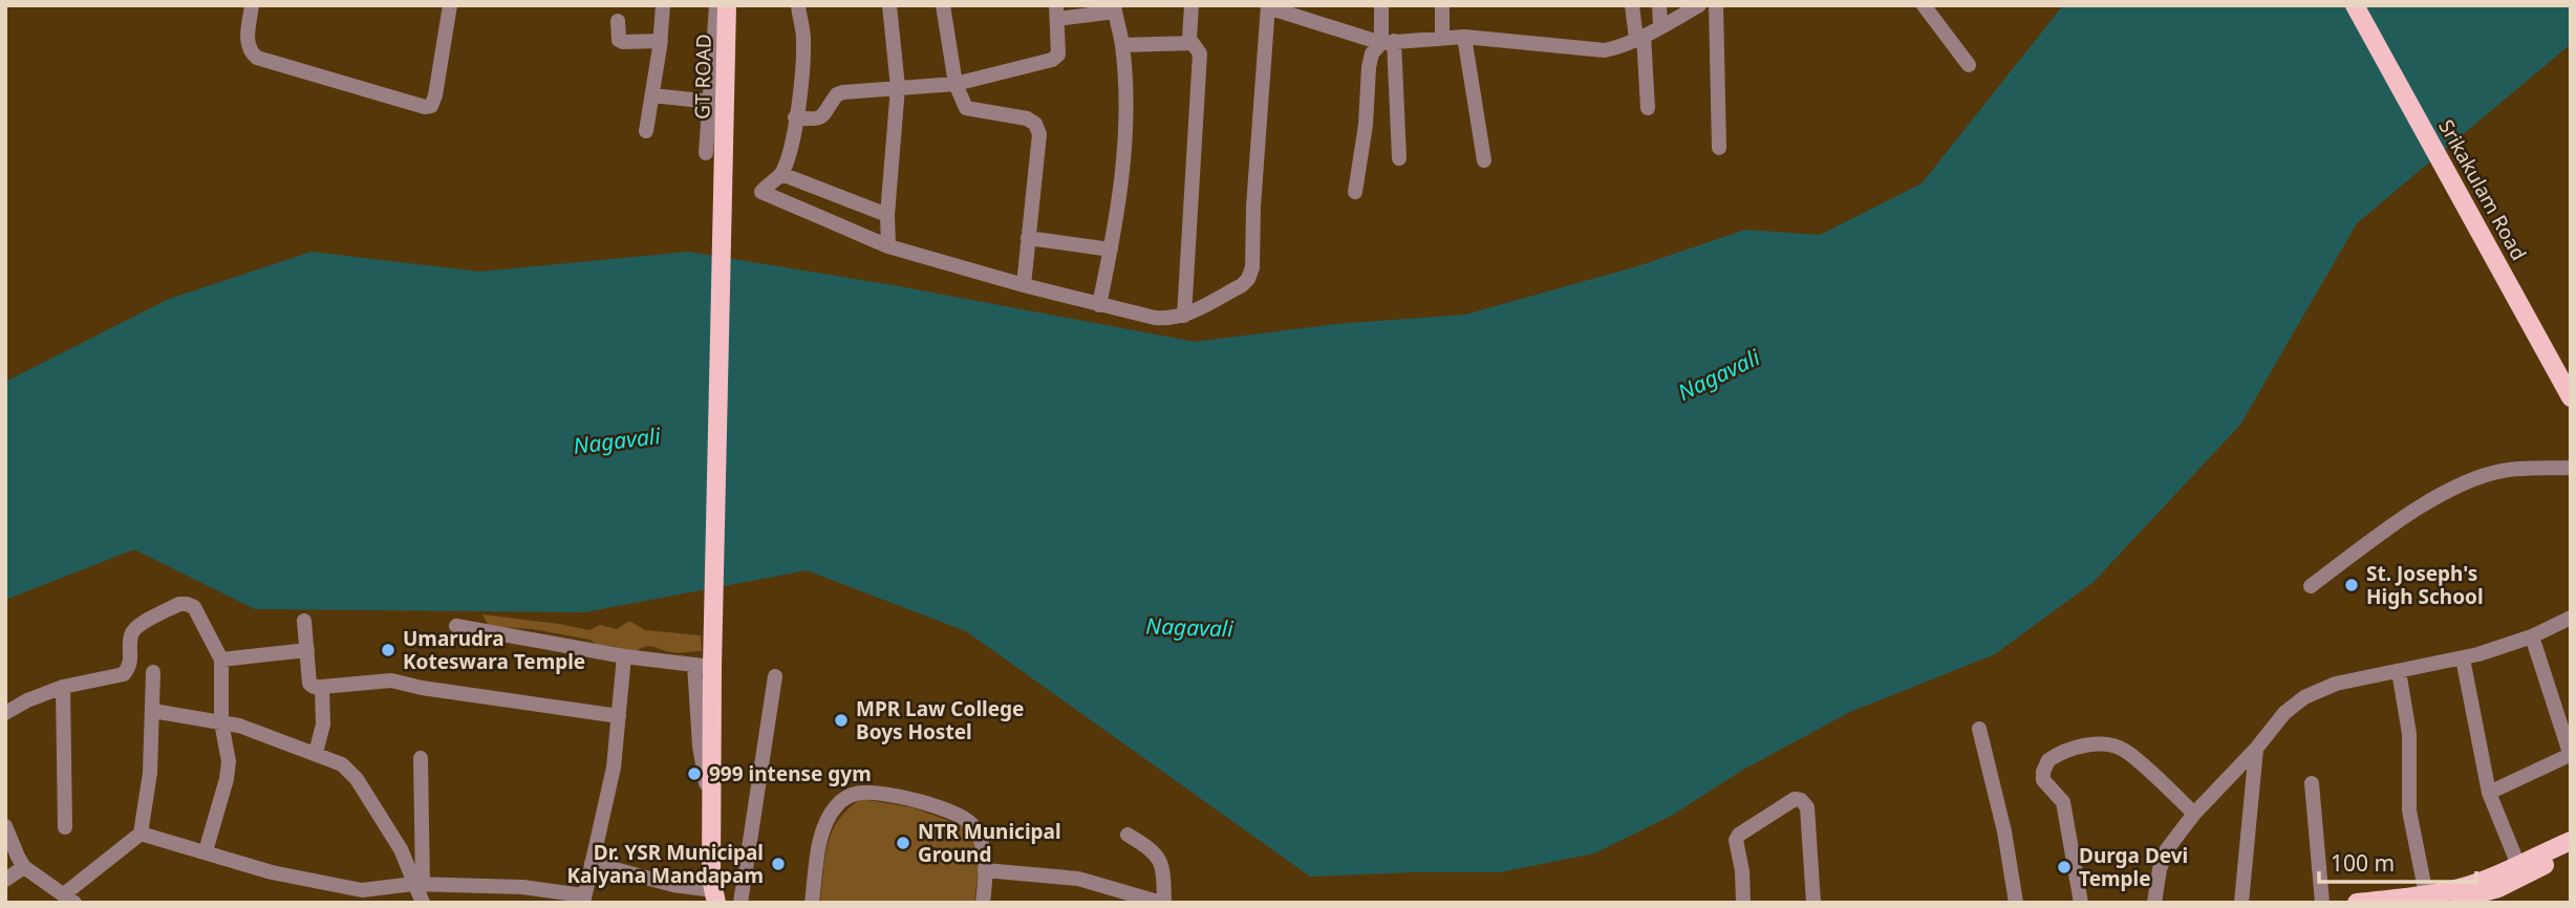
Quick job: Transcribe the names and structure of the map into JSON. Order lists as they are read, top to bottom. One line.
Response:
{"streets":{"main road":["GT ROAD","Srikakulam Road"]},"water":["Nagavali"],"places":["St. Joseph's High School","Umarudra Koteswara Temple","MPR Law College Boys Hostel","999 intense gym","NTR Municipal Ground","Dr. YSR Municipal Kalyana Mandapam","Durga Devi Temple"],"scale_bar":"100 m"}
